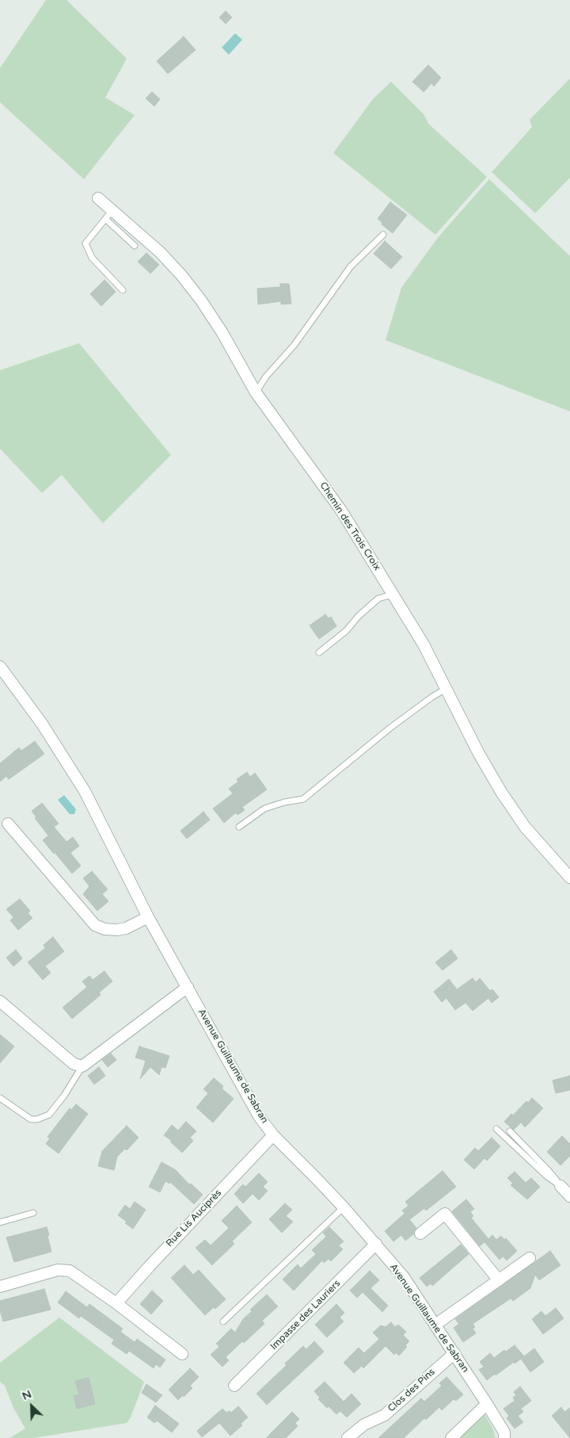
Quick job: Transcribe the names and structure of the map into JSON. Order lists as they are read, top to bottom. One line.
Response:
{"streets":{"street":["Chemin des Trois Croix","Avenue Guillaume de Sabran","Rue Lis Auciprès","Impasse des Lauriers","Clos des Pins"]},"crossings":[["Avenue Guillaume de Sabran","Rue Lis Auciprès"],["Avenue Guillaume de Sabran","Impasse des Lauriers"],["Avenue Guillaume de Sabran","Clos des Pins"]],"north":"top left"}
